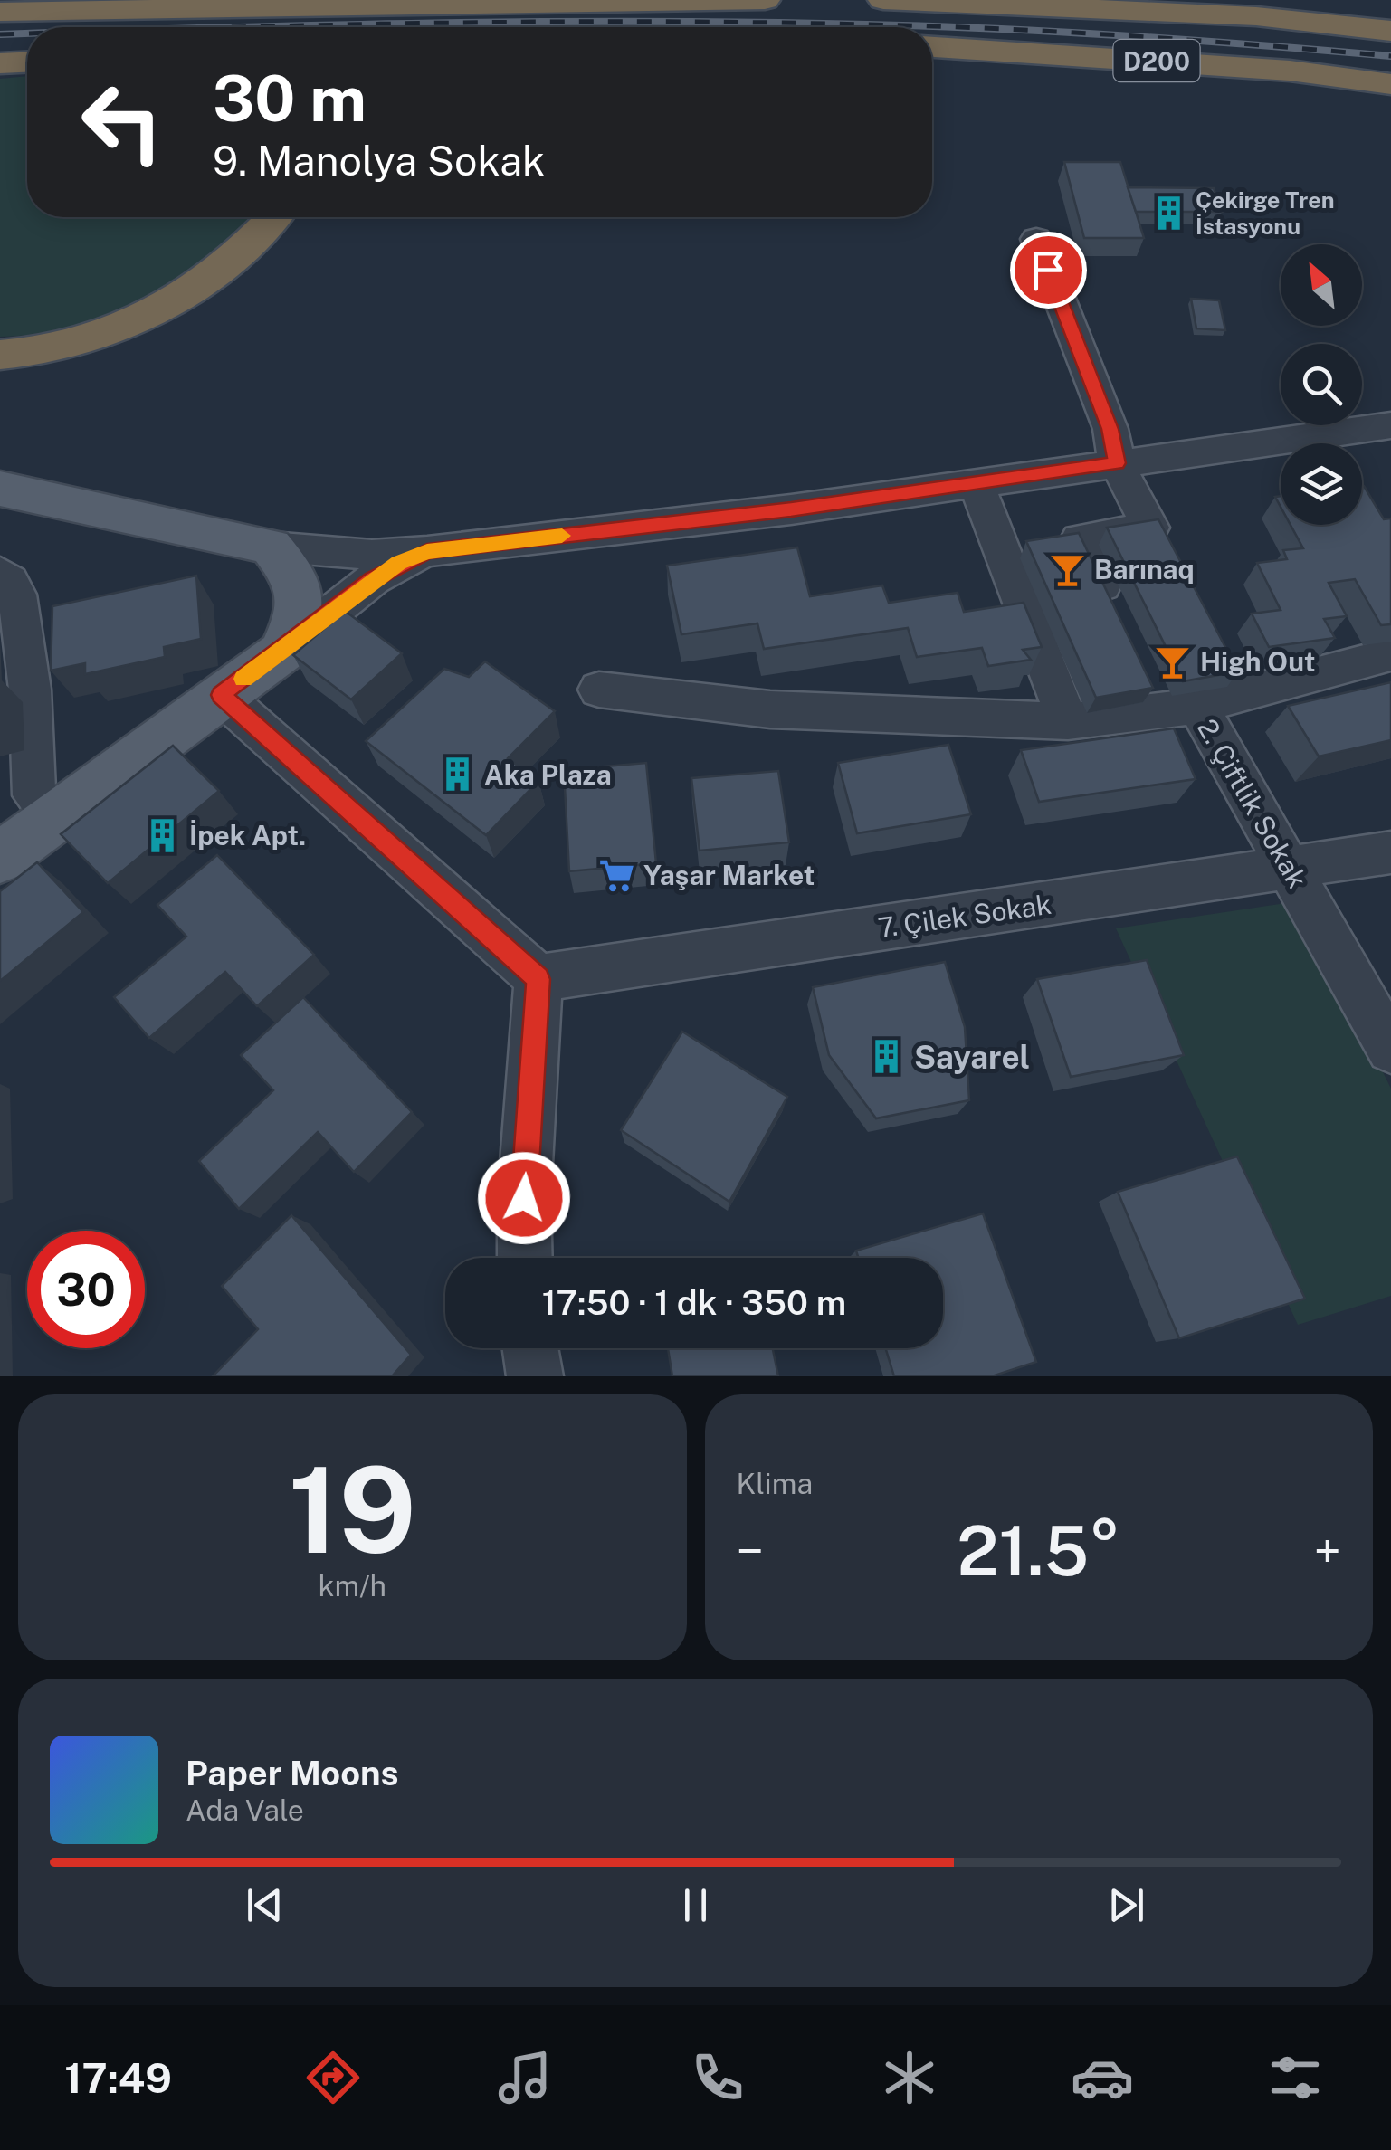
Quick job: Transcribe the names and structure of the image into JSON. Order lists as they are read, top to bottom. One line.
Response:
{"streets":{"highway":["D200"],"street":["2. Çiftlik Sokak","7. Çilek Sokak"]},"crossings":[["2. Çiftlik Sokak","7. Çilek Sokak"]],"places":{"building":["Çekirge Tren İstasyonu","Aka Plaza","İpek Apt.","Sayarel"],"bar":["Barınaq","High Out"],"supermarket":["Yaşar Market"]},"north":"top left","page":{"turn":["30 m","9. Manolya Sokak"],"limit":"30","trip":"17:50 · 1 dk · 350 m","tile":[["19","km/h"],"Klima"],"heat":["−","21.5°","+"],"song":["Paper Moons","Ada Vale"],"tabs":"17:49"}}
